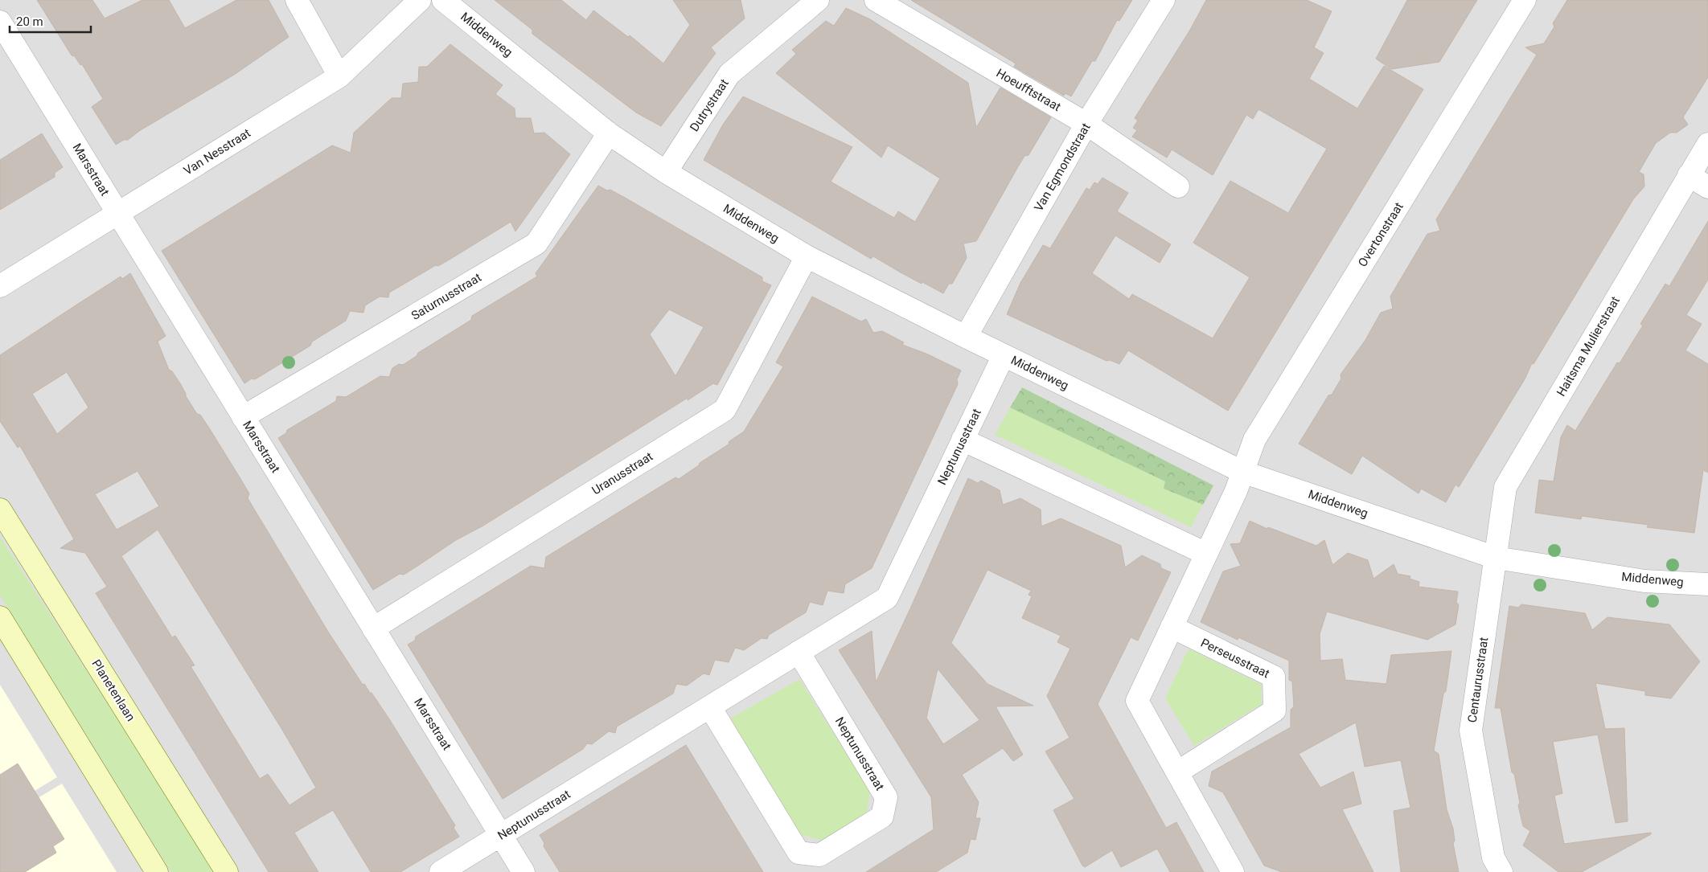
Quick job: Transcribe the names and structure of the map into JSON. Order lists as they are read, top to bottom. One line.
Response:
{"streets":{"street":["Middenweg","Hoeufftstraat","Dutrystraat","Van Nesstraat","Van Egmondstraat","Marsstraat","Overtonstraat","Saturnusstraat","Haitsma Mulierstraat","Neptunusstraat","Uranusstraat","Perseusstraat","Centaurusstraat","Planetenlaan"]},"crossings":[["Middenweg","Dutrystraat"],["Middenweg","Van Egmondstraat"],["Middenweg","Overtonstraat"],["Middenweg","Saturnusstraat"],["Middenweg","Haitsma Mulierstraat"],["Middenweg","Neptunusstraat"],["Middenweg","Uranusstraat"],["Middenweg","Centaurusstraat"],["Hoeufftstraat","Van Egmondstraat"],["Van Nesstraat","Marsstraat"],["Marsstraat","Saturnusstraat"],["Marsstraat","Neptunusstraat"],["Marsstraat","Uranusstraat"],["Haitsma Mulierstraat","Centaurusstraat"]],"scale_bar":"20 m"}
